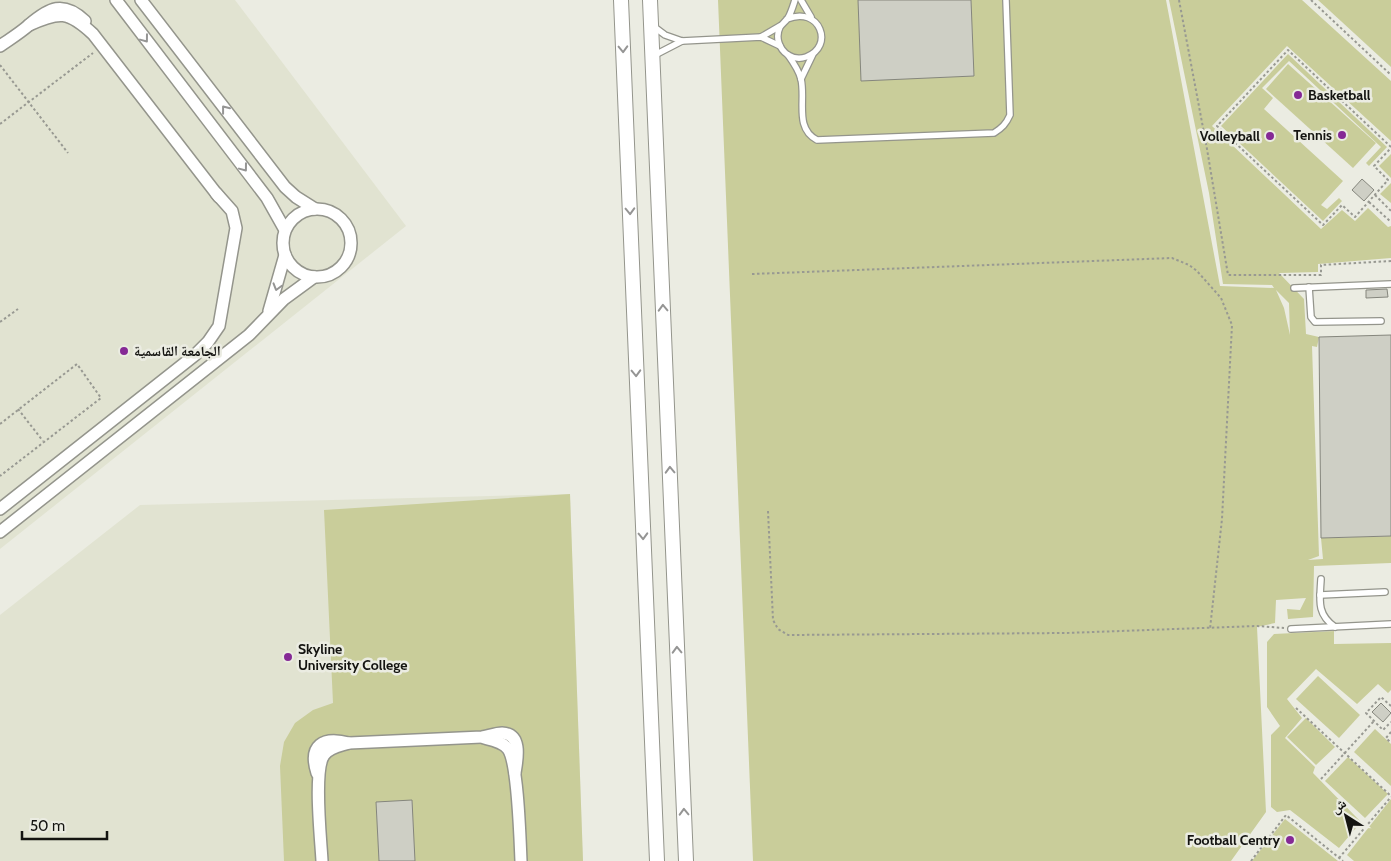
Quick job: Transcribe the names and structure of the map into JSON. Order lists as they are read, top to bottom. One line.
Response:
{"places":["Basketball","Tennis","Volleyball","الجامعة القاسمية","Skyline University College","Football Centry"],"scale_bar":"50 m","north":"top left"}
